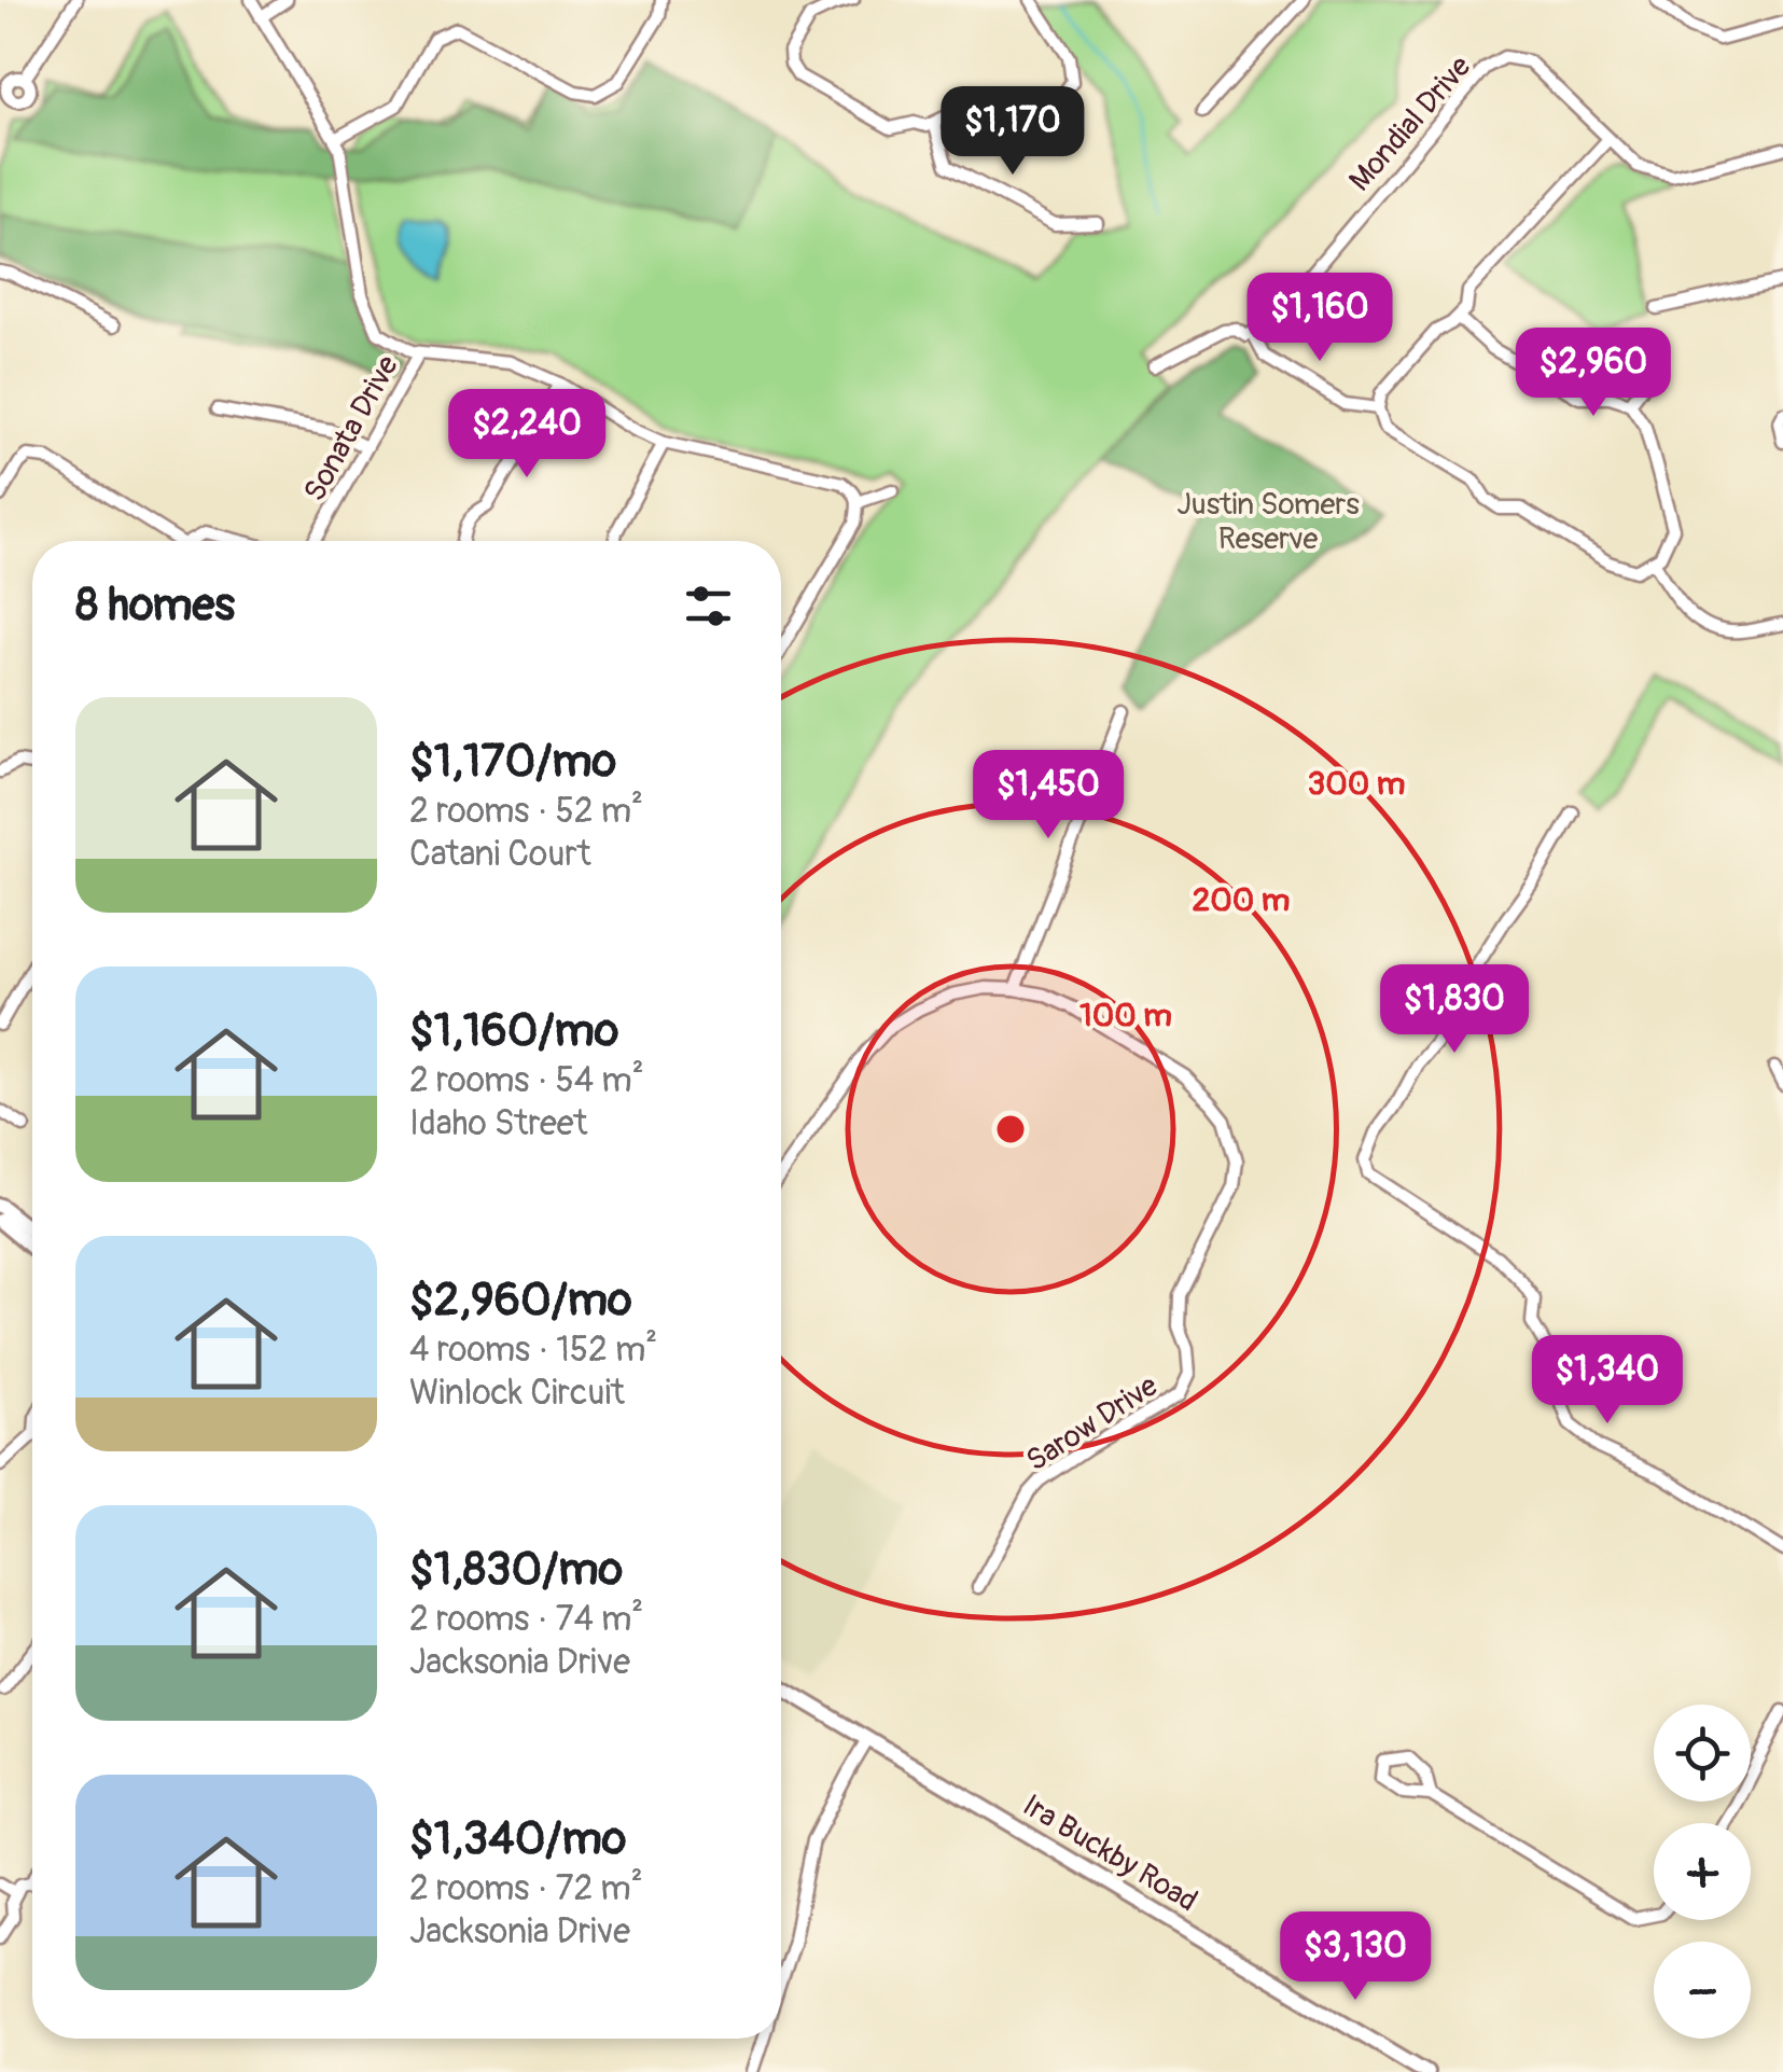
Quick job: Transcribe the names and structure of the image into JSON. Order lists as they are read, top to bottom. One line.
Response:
{"streets":{"street":["Mondial Drive","Sonata Drive","Sarow Drive","Ira Buckby Road"]},"parks":["Justin Somers Reserve"],"page":{"price":["$1,170","$1,160","$2,960","$2,240","$1,450","$1,830","$1,340","$3,130"],"heading":"8 homes","list":[{"name":"$1,170/mo","note":"2 rooms · 52 m² · Catani Court"},{"name":"$1,160/mo","note":"2 rooms · 54 m² · Idaho Street"},{"name":"$2,960/mo","note":"4 rooms · 152 m² · Winlock Circuit"},{"name":"$1,830/mo","note":"2 rooms · 74 m² · Jacksonia Drive"},{"name":"$1,340/mo","note":"2 rooms · 72 m² · Jacksonia Drive"}],"map_buttons":["+","−"]},"rings":["300 m","200 m","100 m"]}
